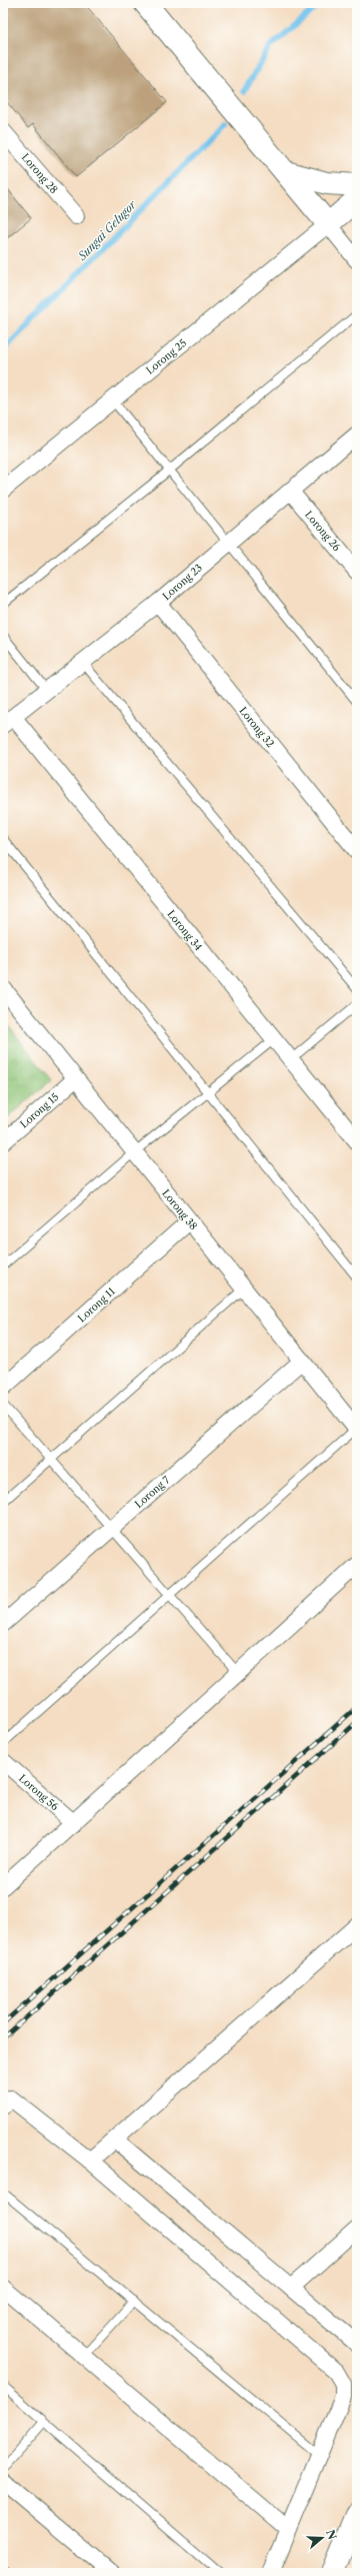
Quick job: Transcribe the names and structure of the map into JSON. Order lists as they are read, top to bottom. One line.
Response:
{"streets":{"street":["Lorong 28","Lorong 25","Lorong 26","Lorong 23","Lorong 32","Lorong 34","Lorong 15","Lorong 38","Lorong 11","Lorong 7","Lorong 56"]},"crossings":[["Lorong 26","Lorong 23"],["Lorong 23","Lorong 32"],["Lorong 23","Lorong 34"],["Lorong 15","Lorong 38"],["Lorong 38","Lorong 11"],["Lorong 38","Lorong 7"]],"water":["Sungai Gelugor"],"north":"right"}
